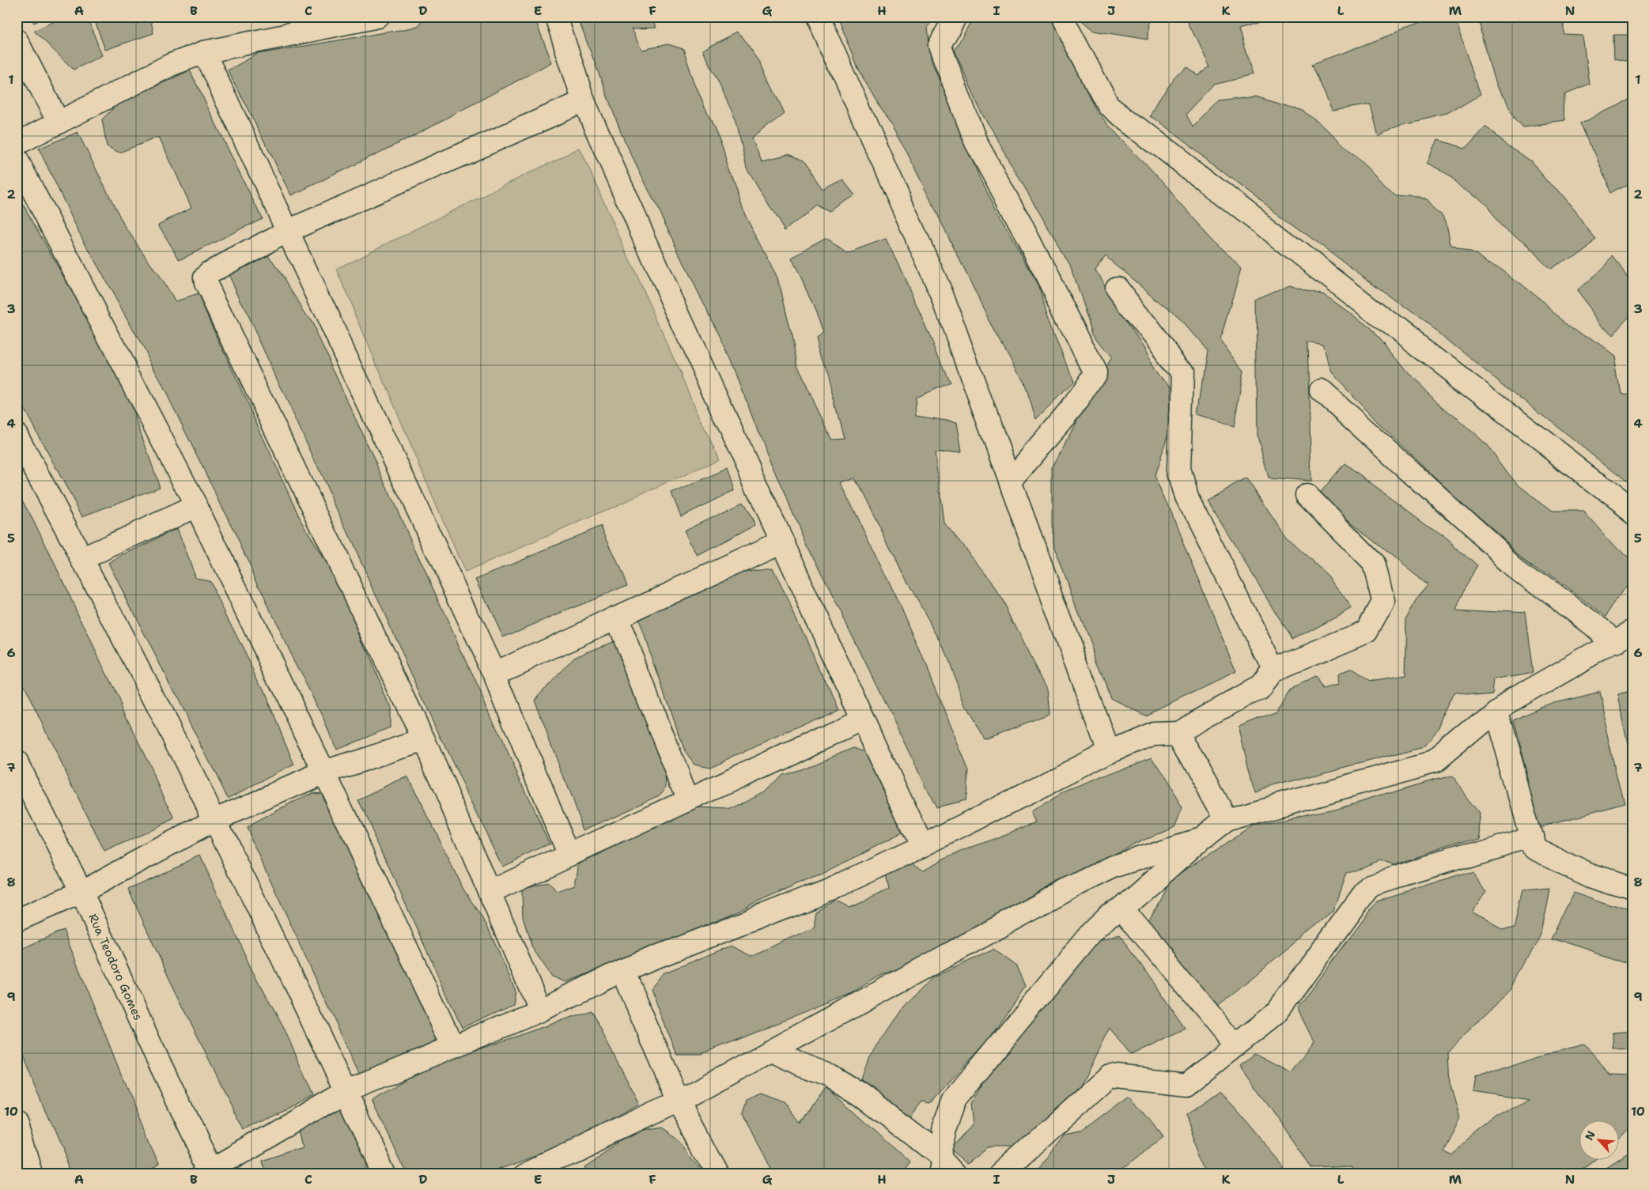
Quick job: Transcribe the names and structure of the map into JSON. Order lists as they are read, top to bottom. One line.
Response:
{"streets":{"street":["Rua Teodoro Gomes"]},"north":"top left","grid":{"columns":["A","B","C","D","E","F","G","H","I","J","K","L","M","N"],"rows":["1","2","3","4","5","6","7","8","9","10"]}}
